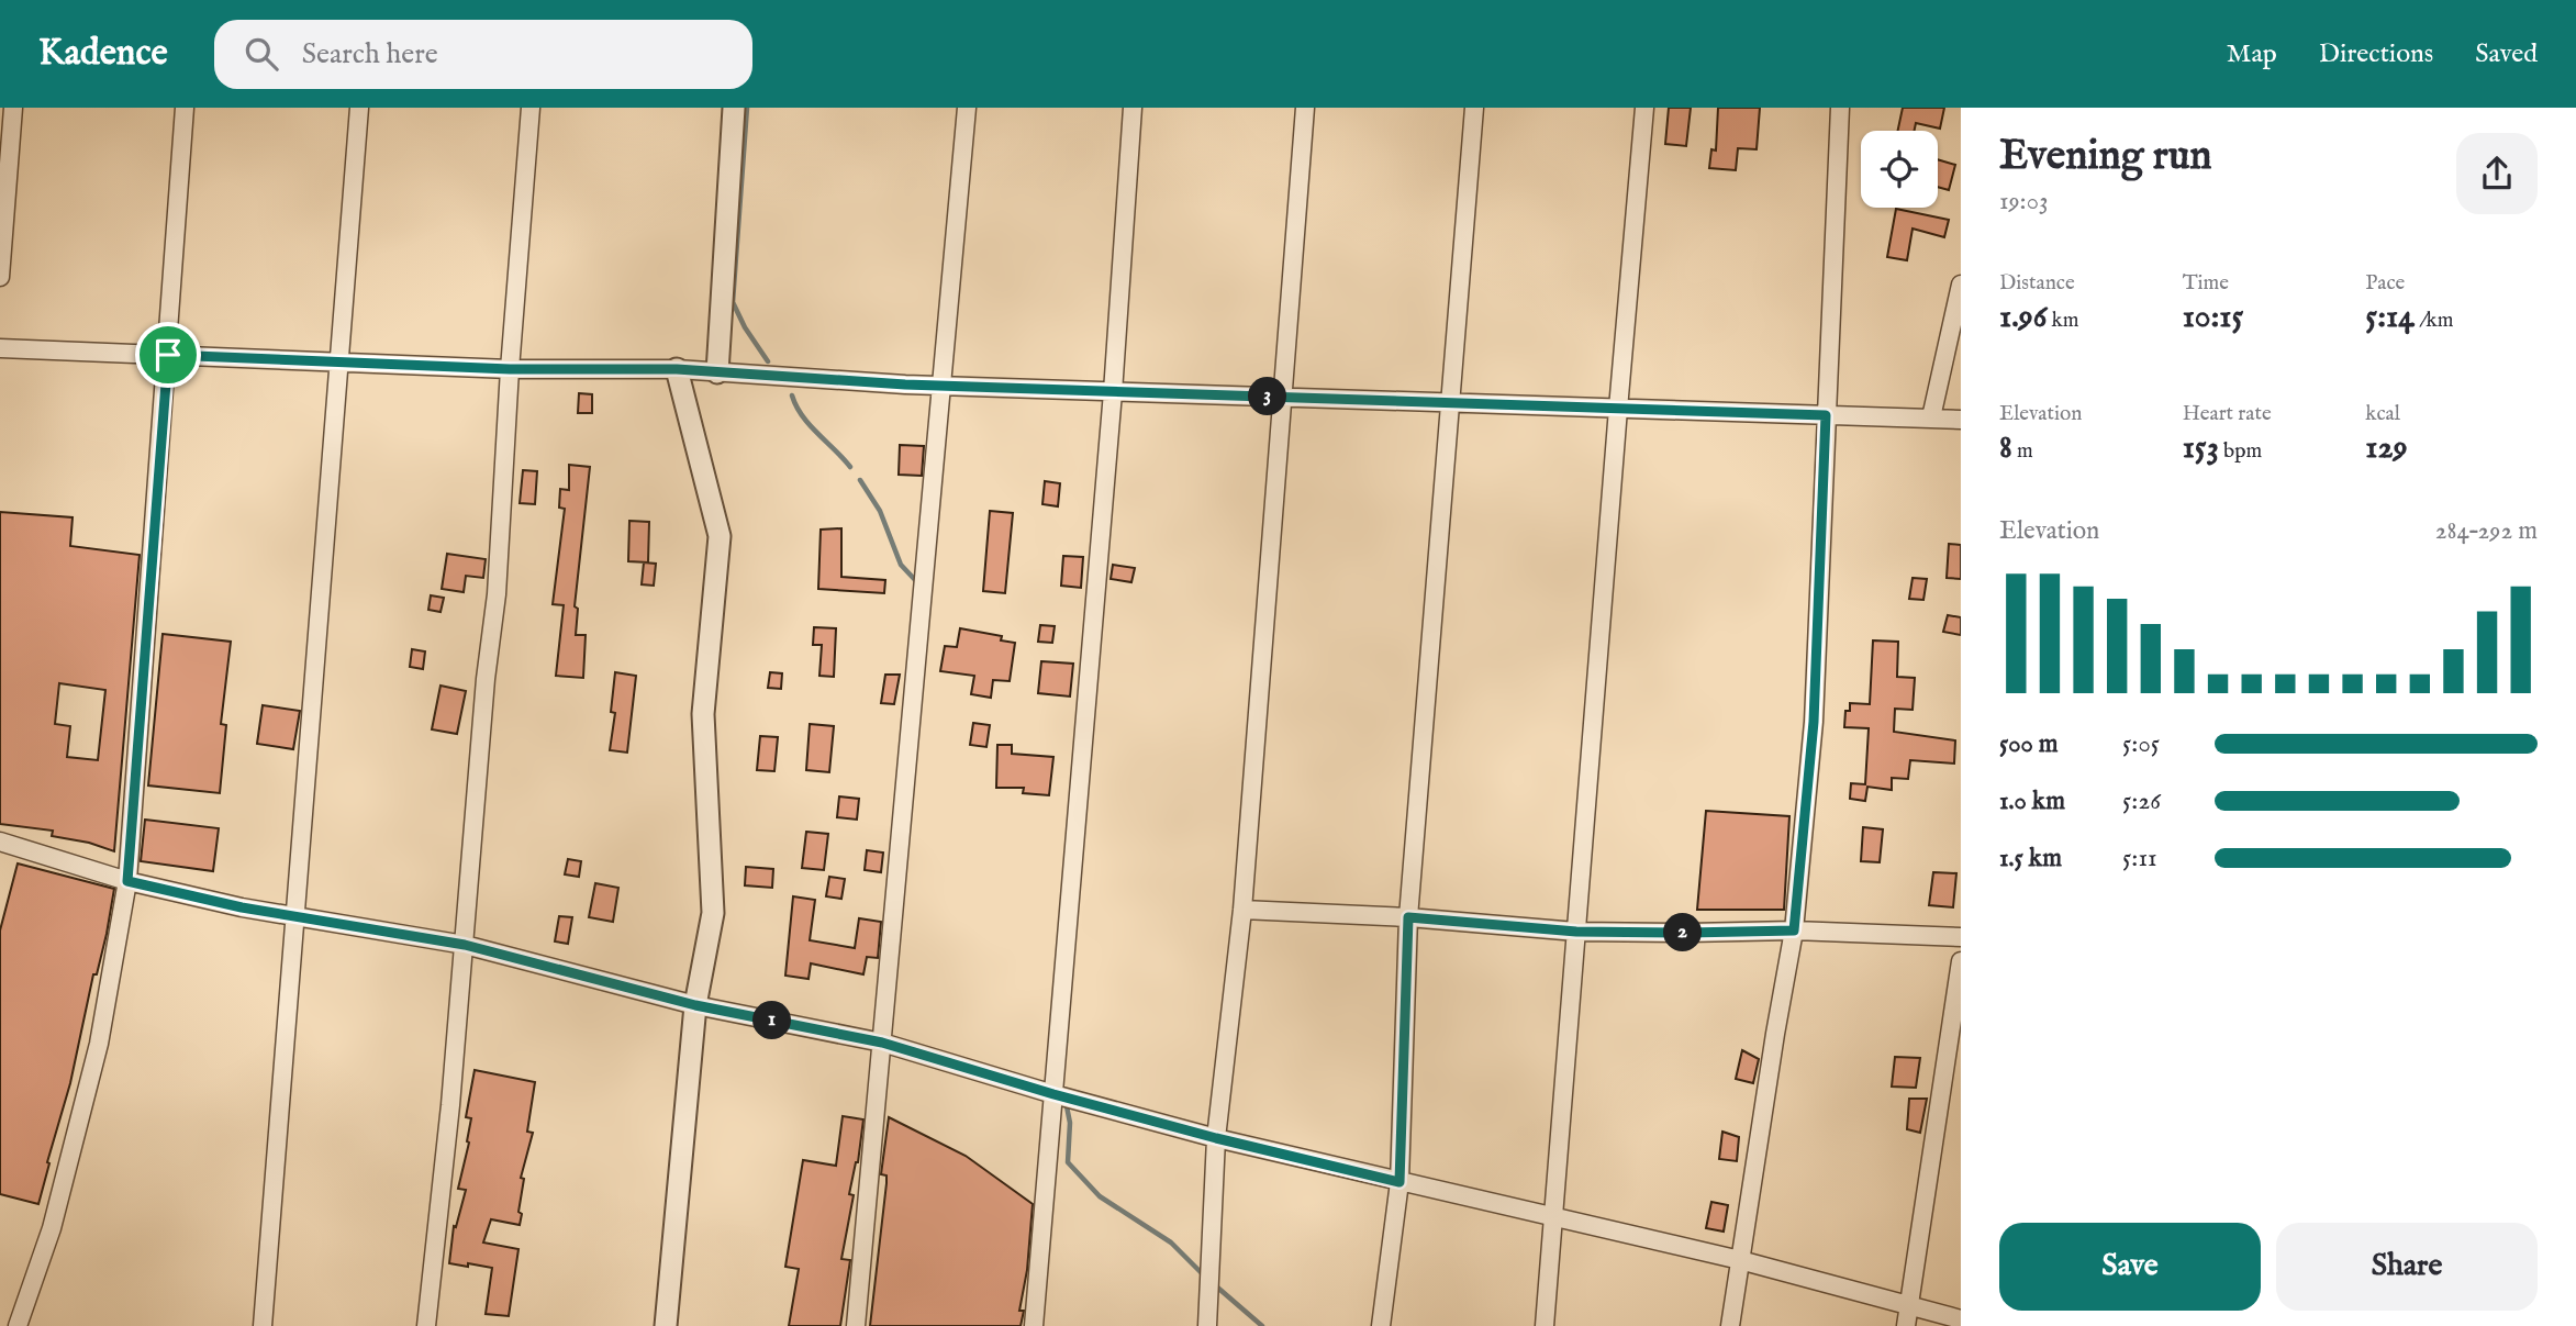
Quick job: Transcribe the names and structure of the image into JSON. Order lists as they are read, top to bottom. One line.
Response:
{"page":{"header":"Kadence","search":"Search here","nav":["Map","Directions","Saved"],"heading":["Evening run","19:03"],"stats":[["Distance","1.96 km"],["Time","10:15"],["Pace","5:14 /km"],["Elevation","8 m"],["Heart rate","153 bpm"],["kcal","129"]],"pins":["3","2","1"],"chart":["Elevation","284–292 m"],"list":[{"name":"500 m","note":"5:05"},{"name":"1.0 km","note":"5:26"},{"name":"1.5 km","note":"5:11"}],"buttons":["Save","Share"]}}
